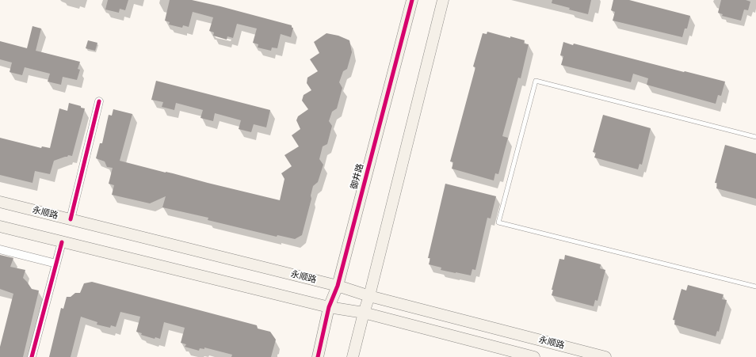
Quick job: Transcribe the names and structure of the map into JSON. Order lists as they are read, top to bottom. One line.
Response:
{"streets":{"main road":["御井路","永顺路"]},"crossings":[["御井路","永顺路"]]}
